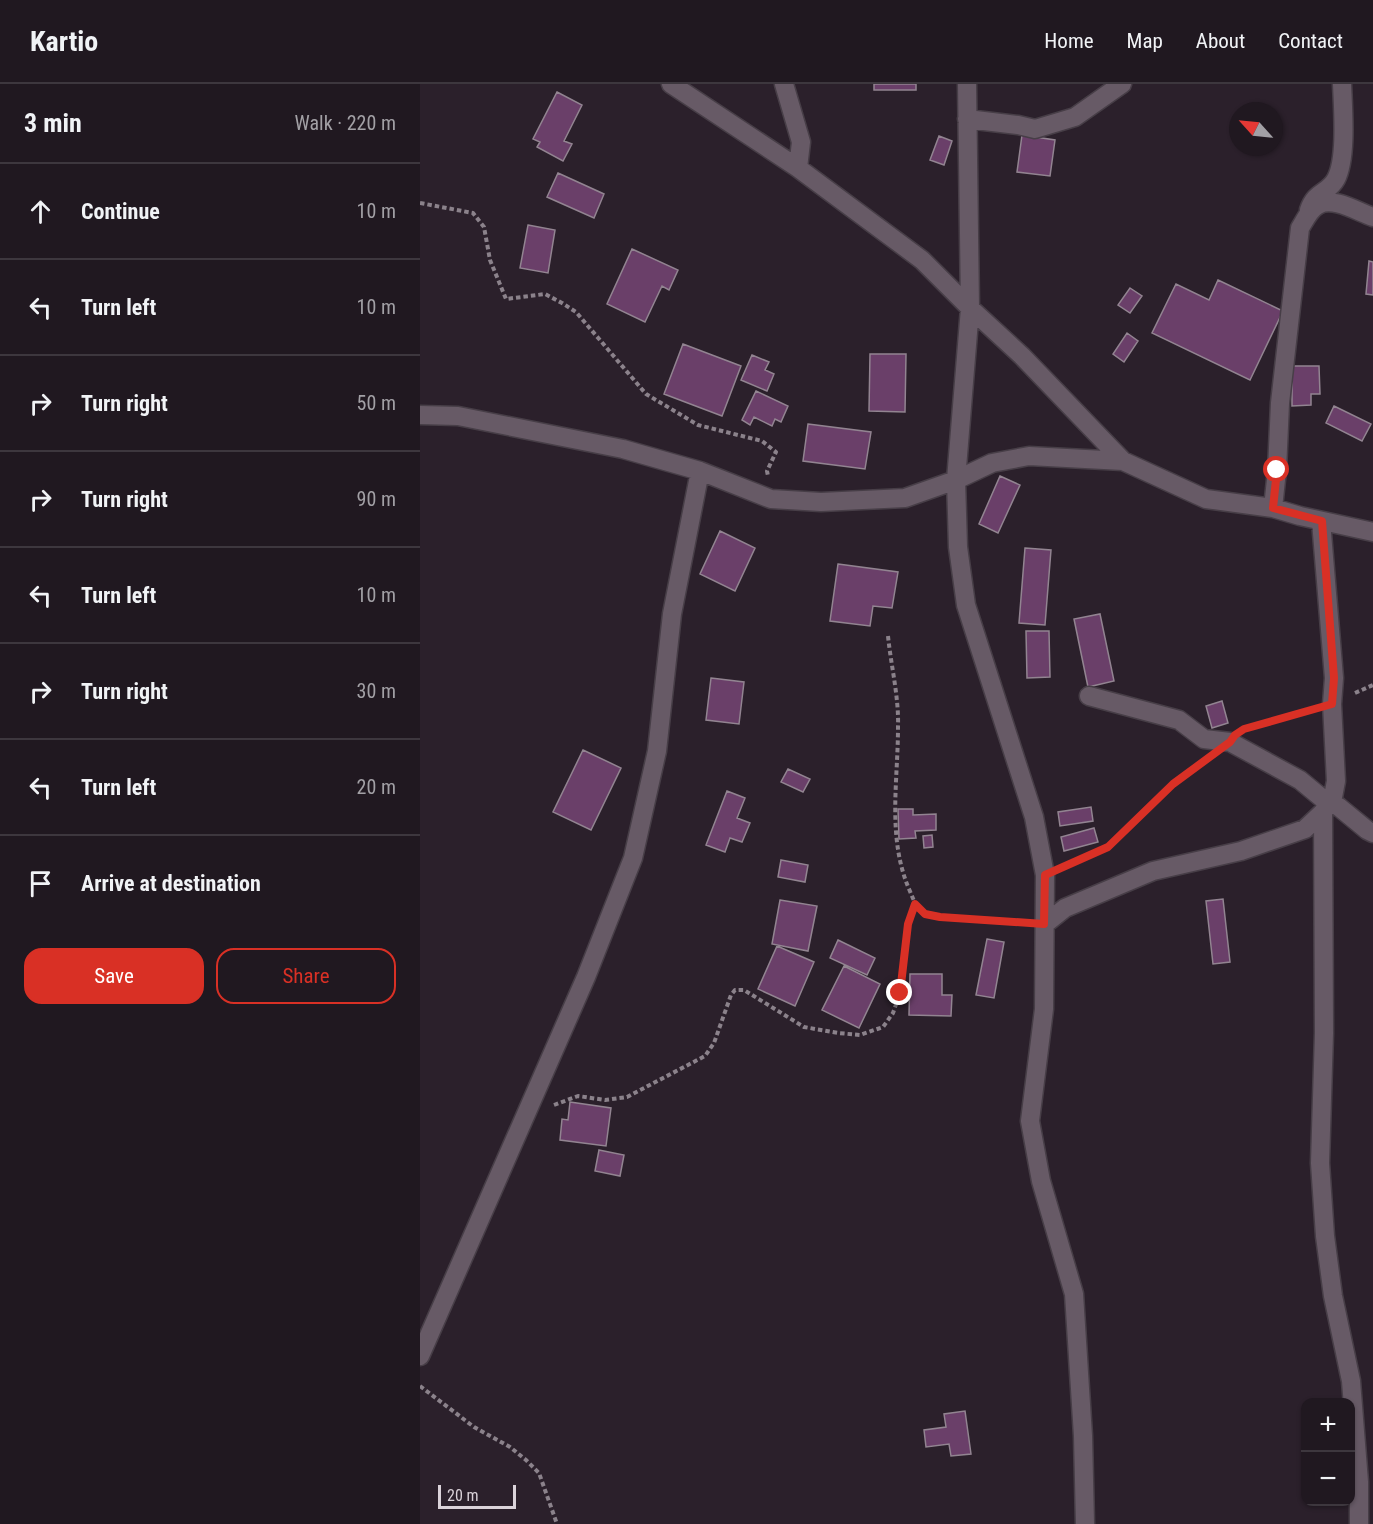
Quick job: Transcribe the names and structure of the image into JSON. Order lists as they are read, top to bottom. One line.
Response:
{"scale_bar":"20 m","north":"top left","page":{"header":"Kartio","nav":["Home","Map","About","Contact"],"heading":["3 min","Walk · 220 m"],"list":[["Continue","10 m"],["Turn left","10 m"],["Turn right","50 m"],["Turn right","90 m"],["Turn left","10 m"],["Turn right","30 m"],["Turn left","20 m"],"Arrive at destination"],"buttons":["Save","Share"],"map_buttons":["+","−"],"scale":"20 m"}}
